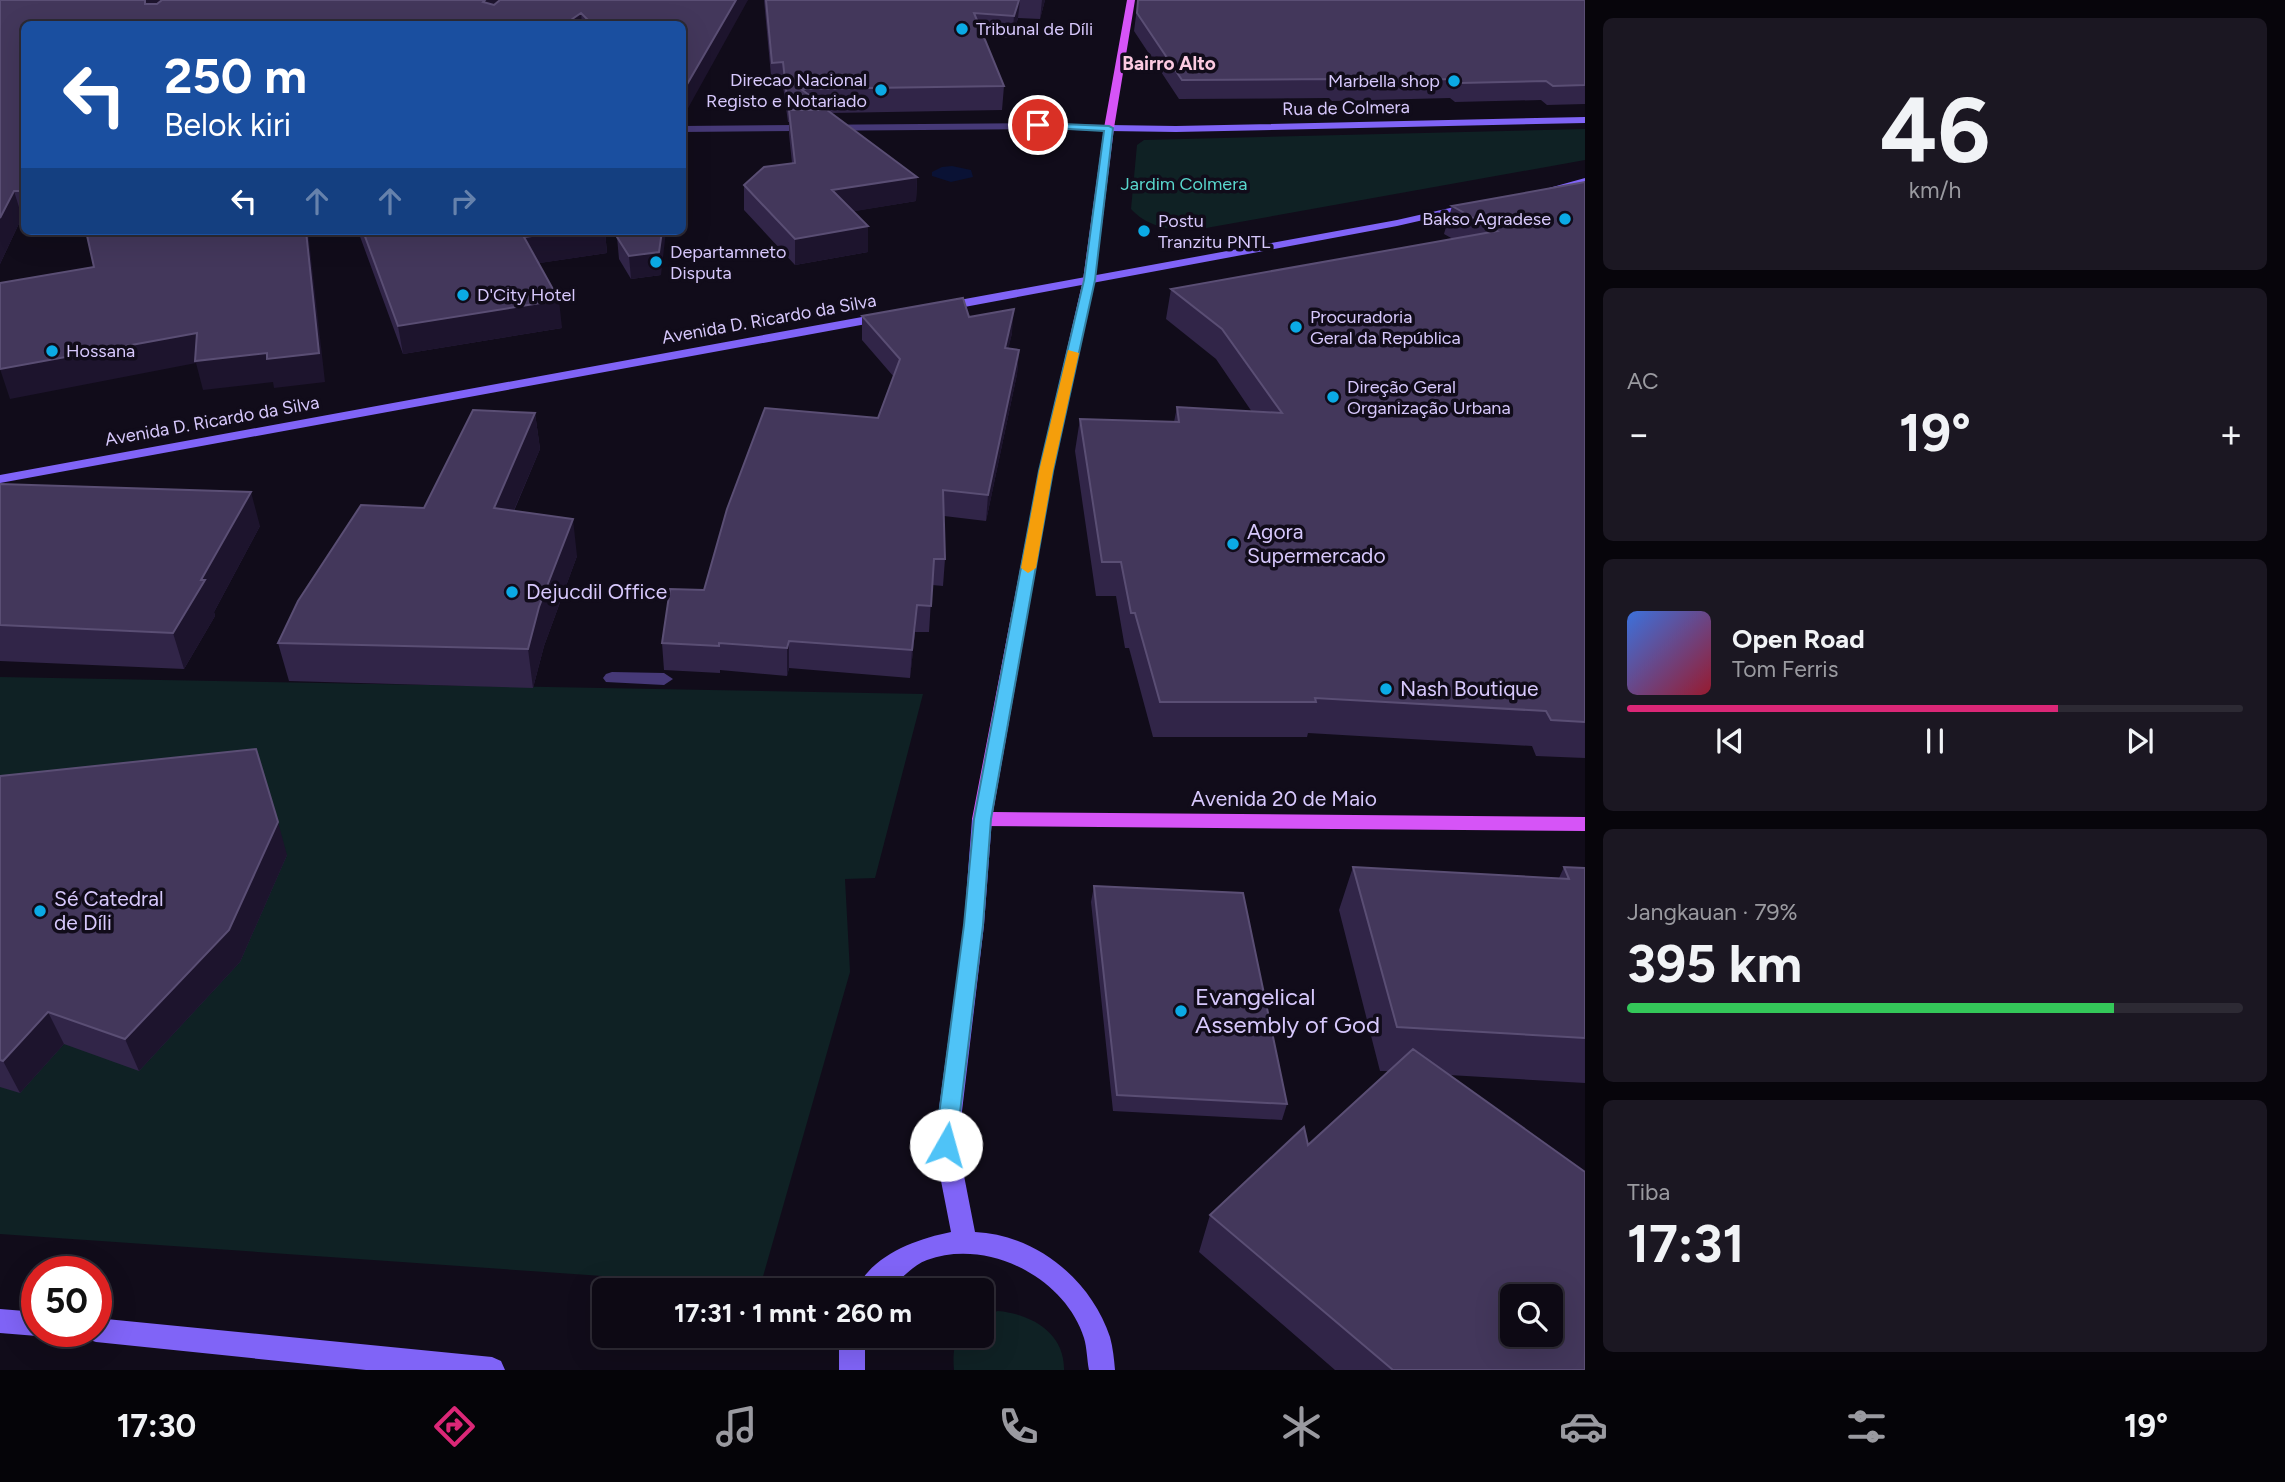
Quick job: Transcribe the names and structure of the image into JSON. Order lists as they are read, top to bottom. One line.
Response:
{"streets":{"main road":["Rua de Colmera","Avenida D. Ricardo da Silva","Avenida 20 de Maio"]},"districts":["Bairro Alto"],"parks":["Jardim Colmera"],"places":["Tribunal de Díli","Marbella shop","Direcao Nacional Registo e Notariado","Bakso Agradese","Postu Tranzitu PNTL","Departamneto Disputa","D'City Hotel","Procuradoria Geral da República","Hossana","Direção Geral Organização Urbana","Agora Supermercado","Dejucdil Office","Nash Boutique","Sé Catedral de Díli","Evangelical Assembly of God"],"page":{"tile":[["46","km/h"],"AC",["Jangkauan · 79%","395 km"],["Tiba","17:31"]],"turn":["250 m","Belok kiri"],"heat":["−","19°","+"],"song":["Open Road","Tom Ferris"],"limit":"50","trip":"17:31 · 1 mnt · 260 m","tabs":["17:30","19°"]}}
